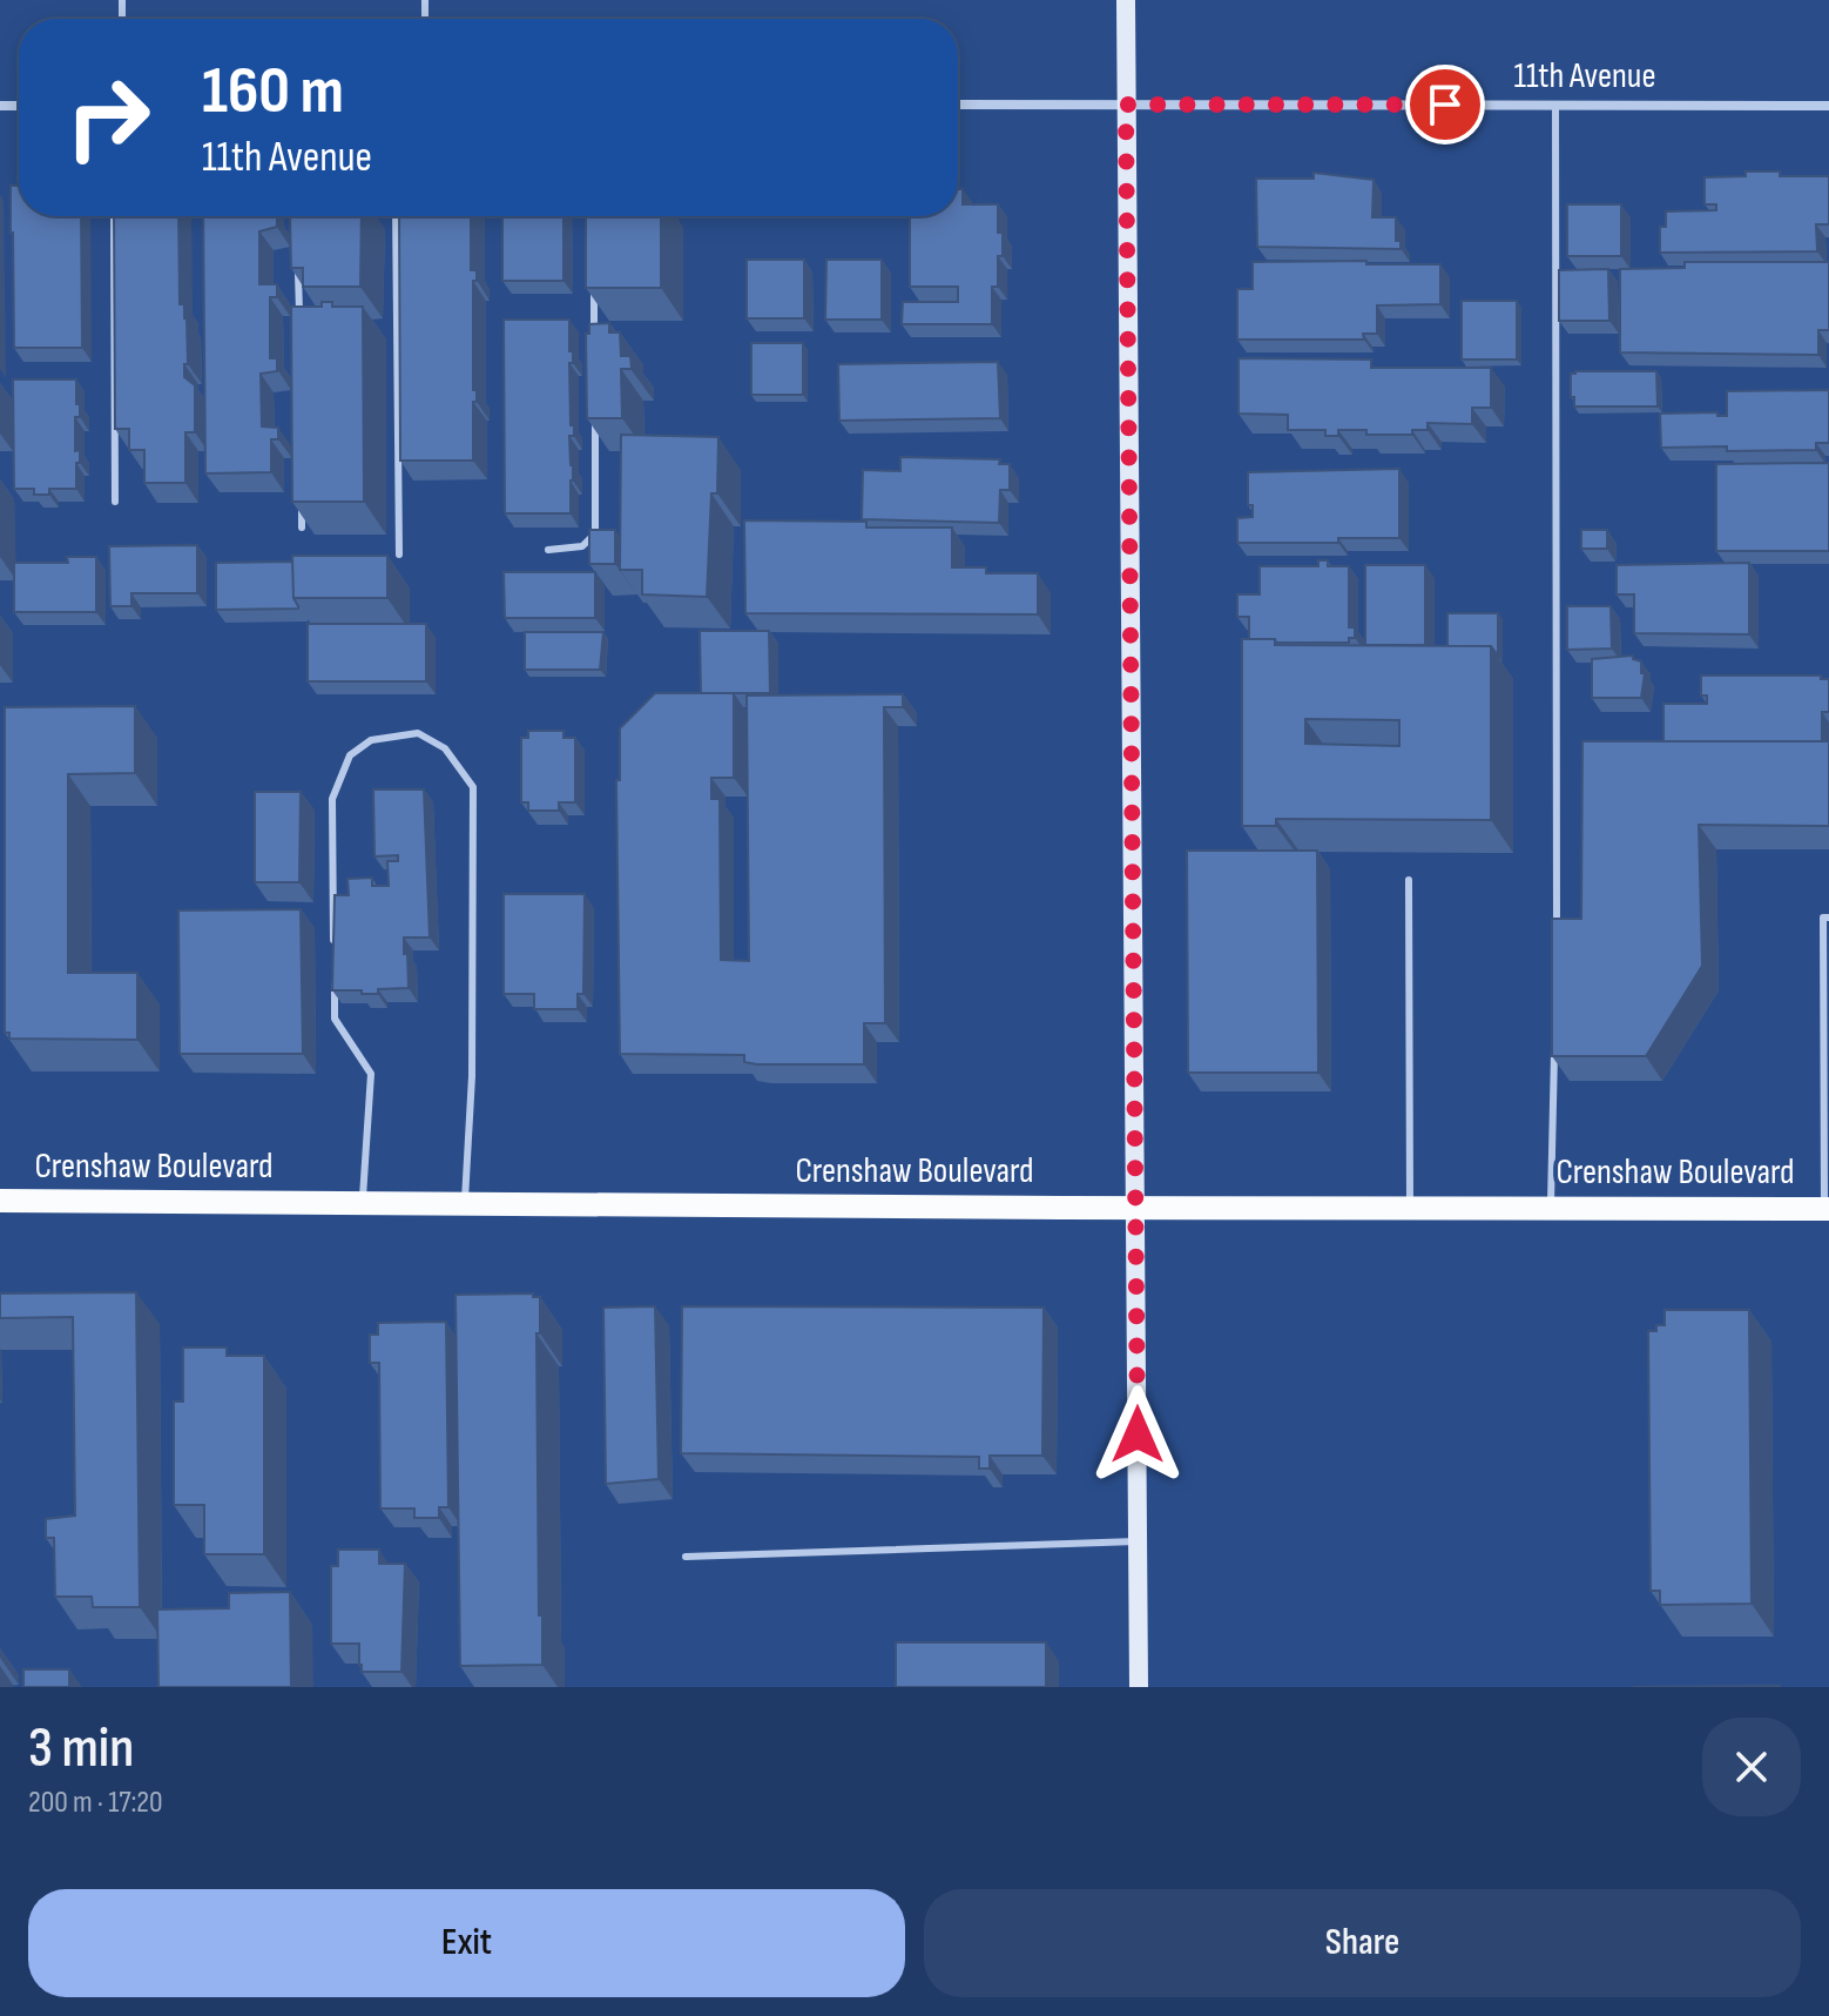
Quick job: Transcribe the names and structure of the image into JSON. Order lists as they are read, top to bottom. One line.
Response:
{"streets":{"main road":["Crenshaw Boulevard"],"street":["11th Avenue"]},"page":{"turn":["160 m","11th Avenue"],"heading":["3 min","200 m · 17:20"],"buttons":["Exit","Share"]}}
